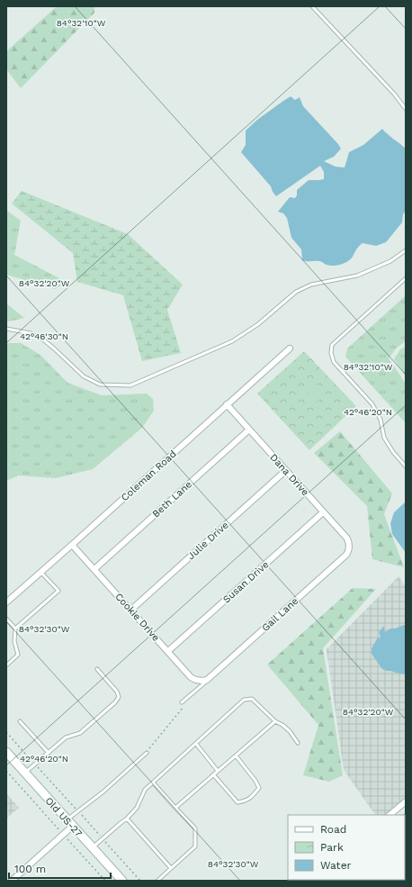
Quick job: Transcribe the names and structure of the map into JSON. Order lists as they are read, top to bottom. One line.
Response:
{"streets":{"main road":["Old US-27"],"street":["Dana Drive","Coleman Road","Beth Lane","Julie Drive","Susan Drive","Gail Lane","Cookie Drive"]},"crossings":[["Dana Drive","Coleman Road"],["Dana Drive","Beth Lane"],["Dana Drive","Julie Drive"],["Dana Drive","Susan Drive"],["Dana Drive","Gail Lane"],["Coleman Road","Cookie Drive"],["Beth Lane","Cookie Drive"],["Julie Drive","Cookie Drive"],["Susan Drive","Cookie Drive"],["Gail Lane","Cookie Drive"]],"legend":["Road","Park","Water"],"scale_bar":"100 m","coordinates":["84°32'10\"W","84°32'20\"W","42°46'30\"N","42°46'20\"N","84°32'30\"W"]}
